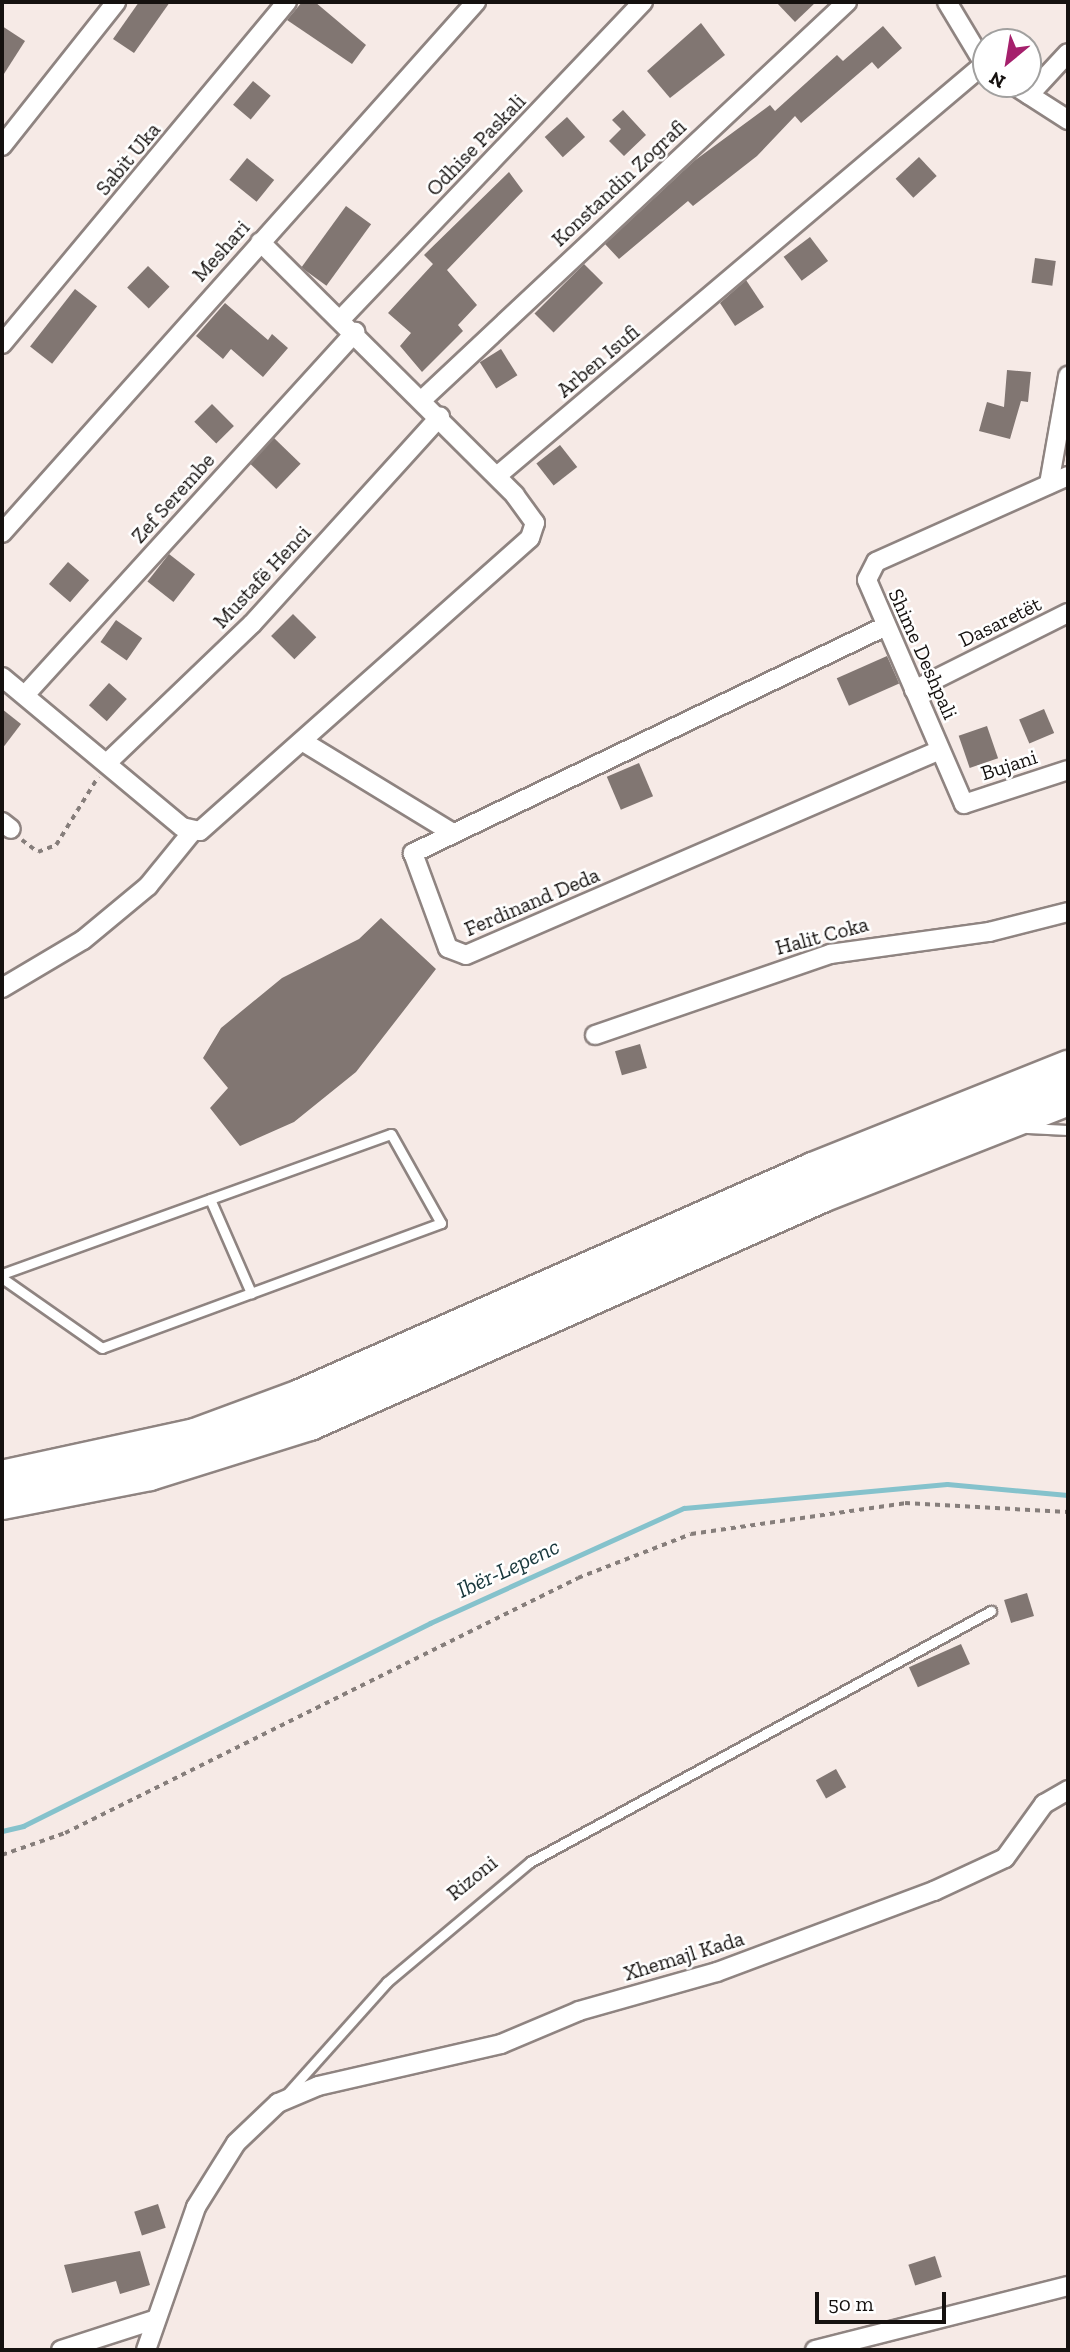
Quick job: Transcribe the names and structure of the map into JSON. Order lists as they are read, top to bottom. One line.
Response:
{"streets":{"street":["Odhise Paskali","Sabit Uka","Konstandin Zografi","Meshari","Arben Isufi","Zef Serembe","Mustafë Henci","Dasaretët","Shime Deshpali","Bujani","Ferdinand Deda","Halit Coka","Rizoni","Xhemajl Kada"]},"crossings":[["Dasaretët","Shime Deshpali"],["Shime Deshpali","Bujani"],["Shime Deshpali","Ferdinand Deda"],["Rizoni","Xhemajl Kada"]],"water":["Ibër-Lepenc"],"scale_bar":"50 m","north":"bottom left"}
